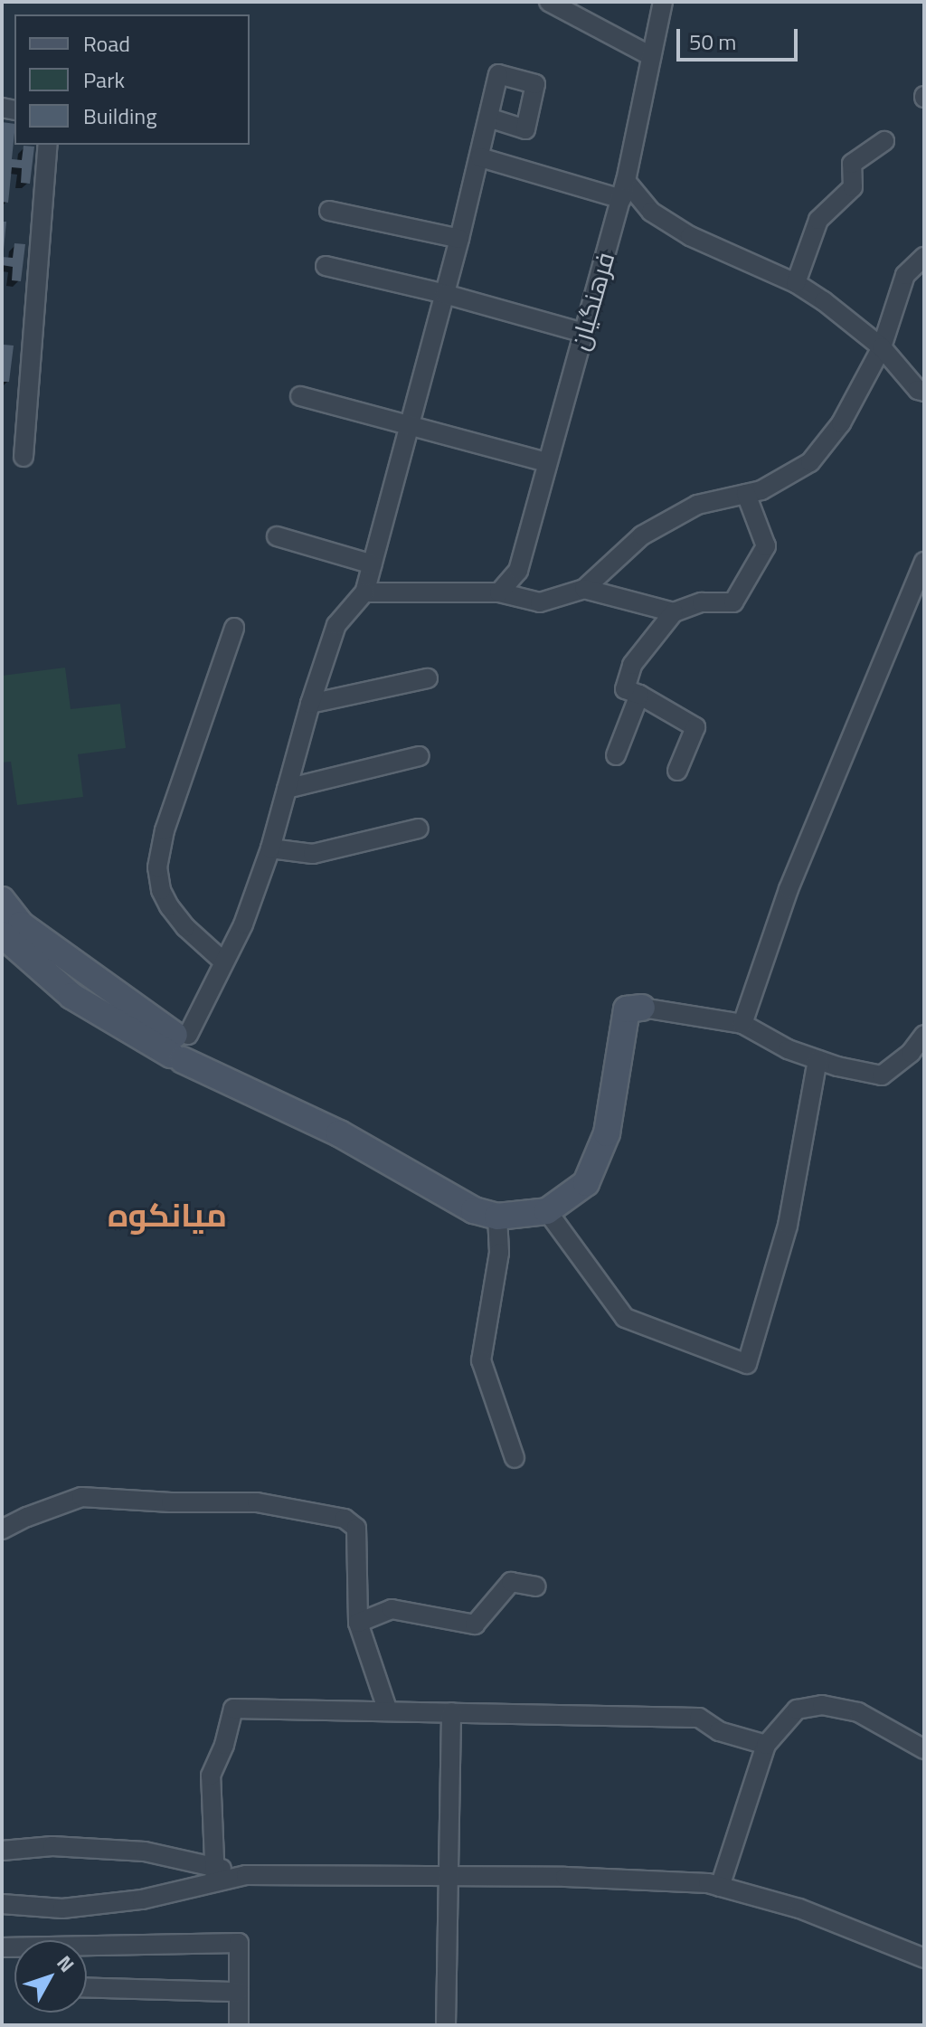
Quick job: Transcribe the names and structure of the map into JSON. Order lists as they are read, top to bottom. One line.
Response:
{"streets":{"street":["فرهنگیان"]},"districts":["میانکوه"],"legend":["Road","Park","Building"],"scale_bar":"50 m","north":"top right"}
